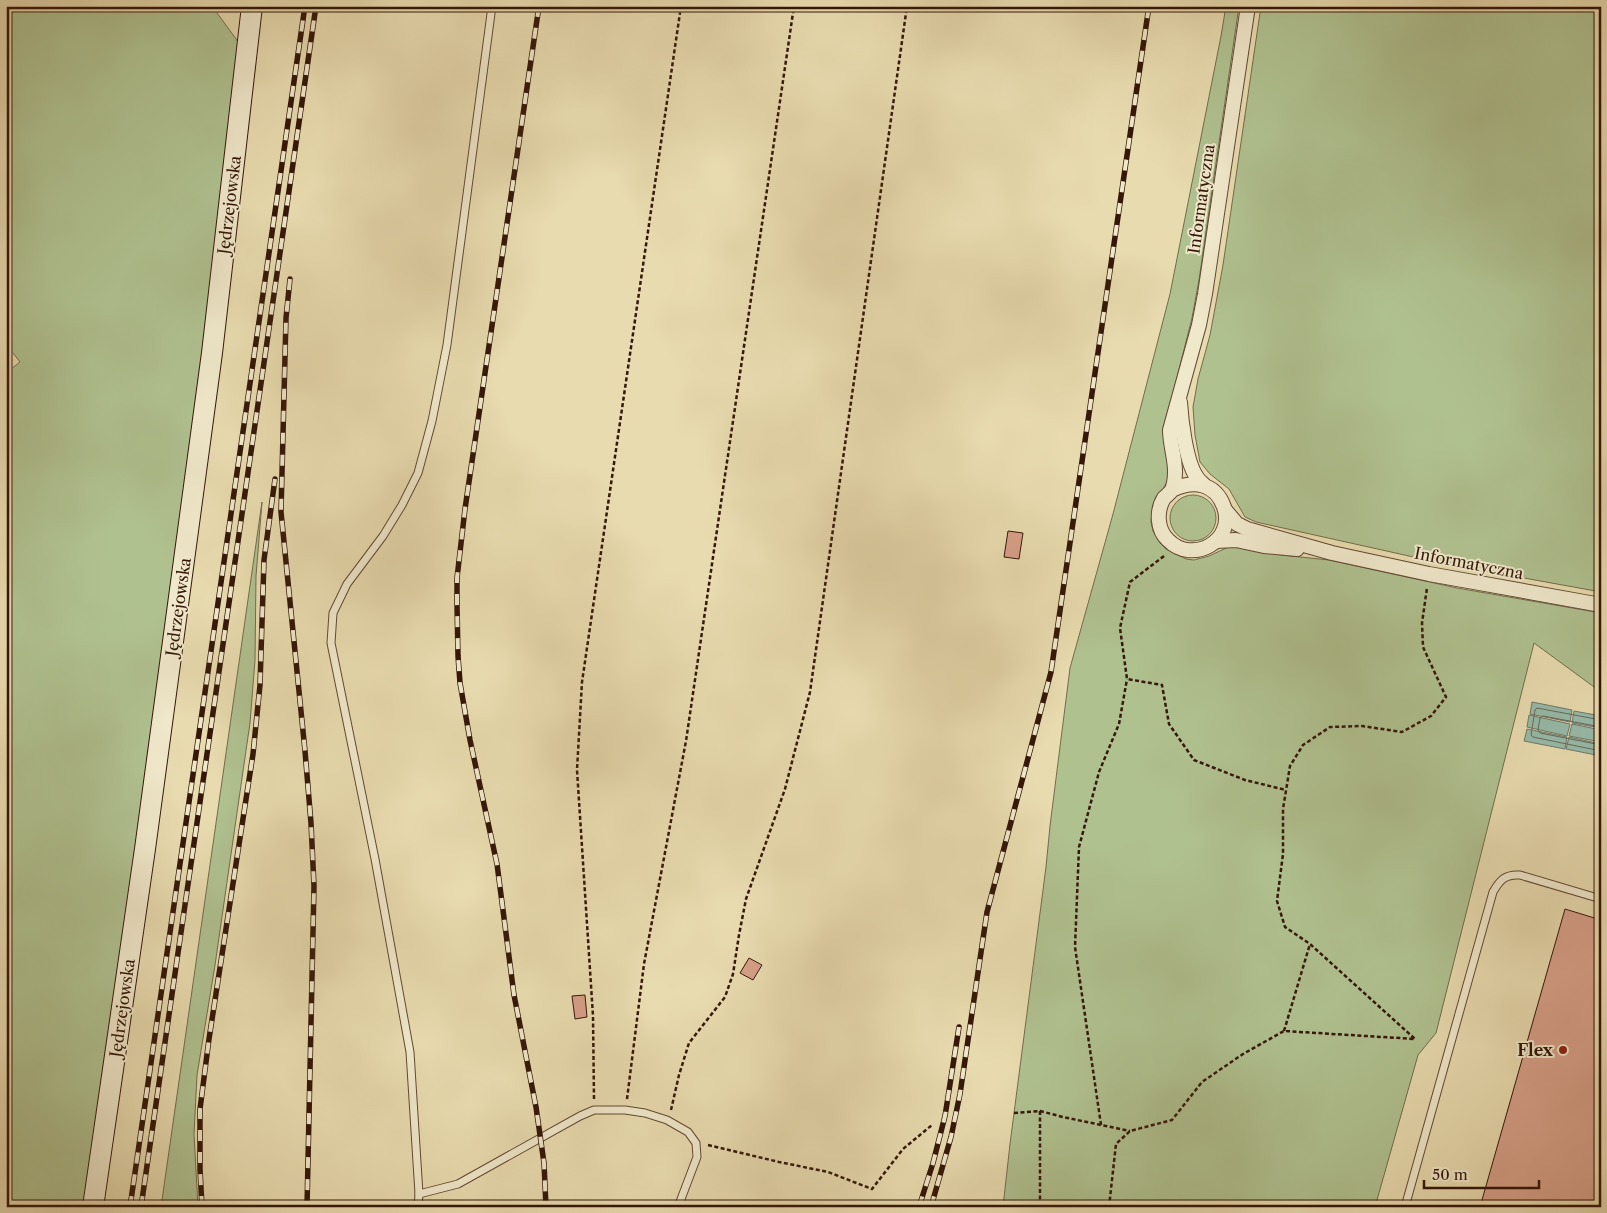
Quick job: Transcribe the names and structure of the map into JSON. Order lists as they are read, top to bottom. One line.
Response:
{"streets":{"street":["Informatyczna","Jędrzejowska"]},"places":["Flex"],"scale_bar":"50 m"}
